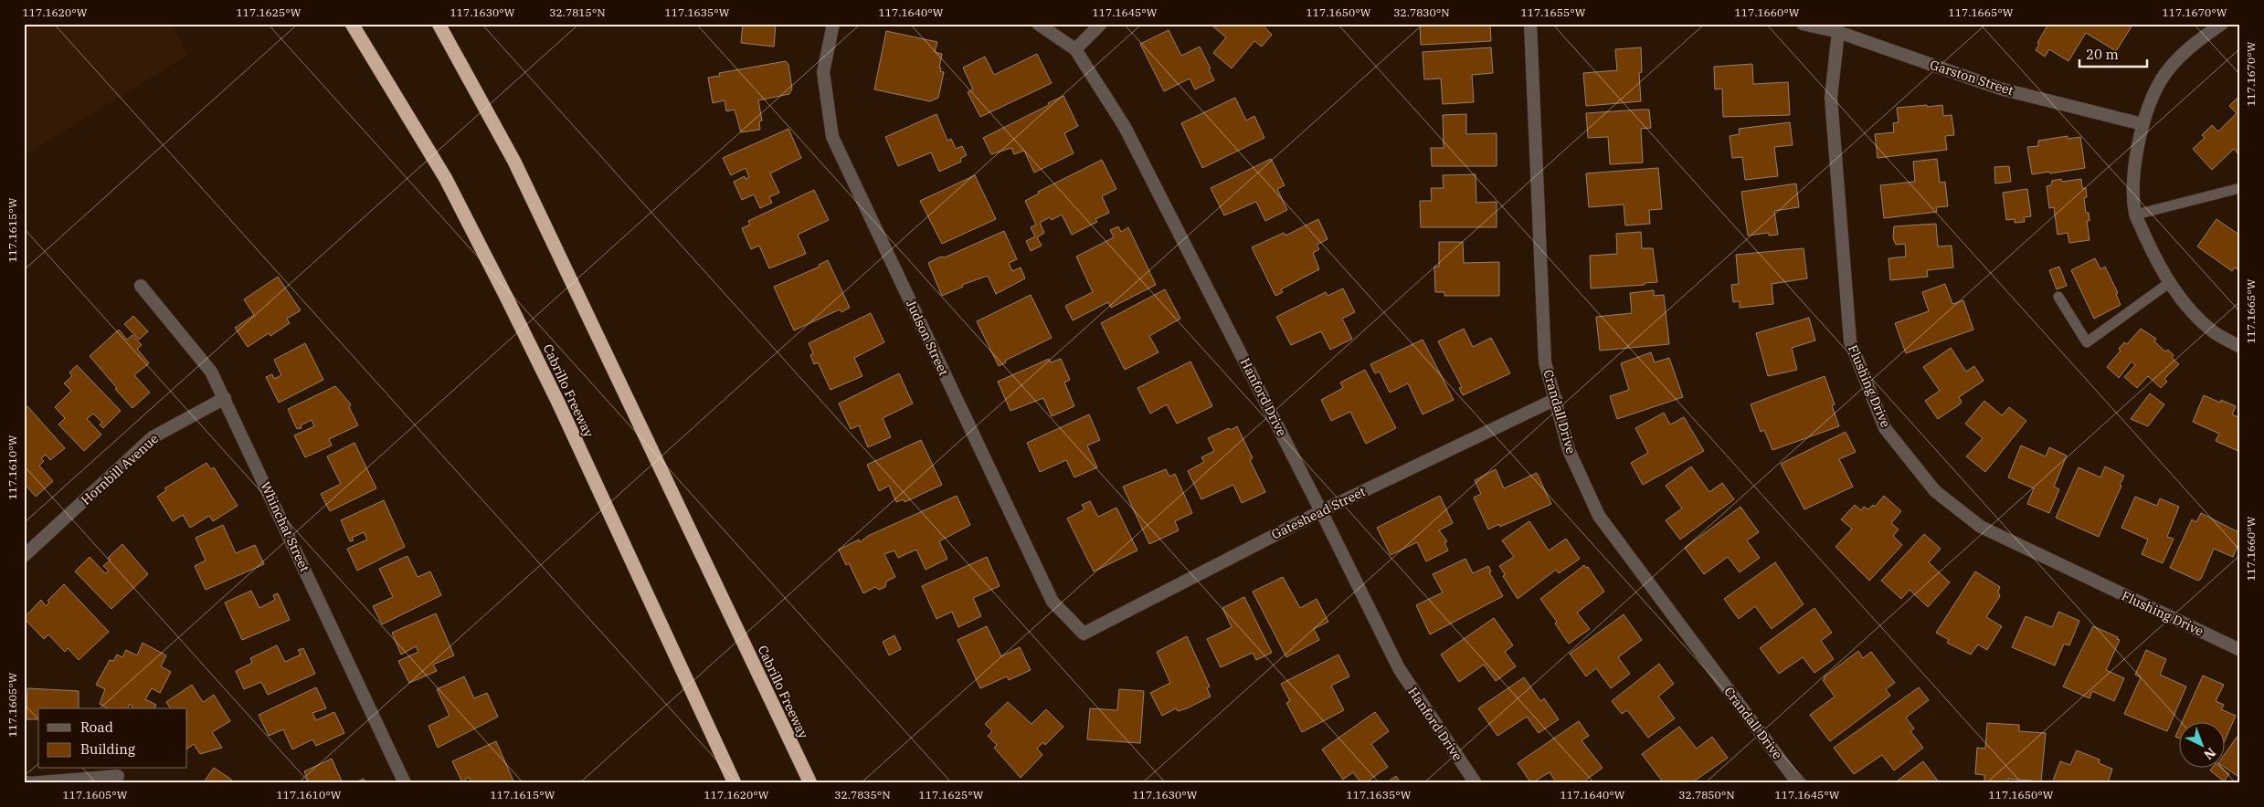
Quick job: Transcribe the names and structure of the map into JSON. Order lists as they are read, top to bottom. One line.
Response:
{"streets":{"highway":["Cabrillo Freeway"],"street":["Garston Street","Judson Street","Flushing Drive","Hanford Drive","Crandall Drive","Hornbill Avenue","Gateshead Street","Whinchat Street"]},"crossings":[["Garston Street","Flushing Drive"],["Judson Street","Gateshead Street"],["Hanford Drive","Gateshead Street"],["Crandall Drive","Gateshead Street"],["Hornbill Avenue","Whinchat Street"]],"legend":["Road","Building"],"scale_bar":"20 m","north":"bottom right","coordinates":["117.1620°W","117.1625°W","117.1630°W","32.7815°N","117.1635°W","117.1640°W","117.1645°W","117.1650°W","32.7830°N","117.1655°W","117.1660°W","117.1665°W","117.1670°W","117.1615°W","117.1610°W","117.1605°W","32.7835°N","32.7850°N"]}
